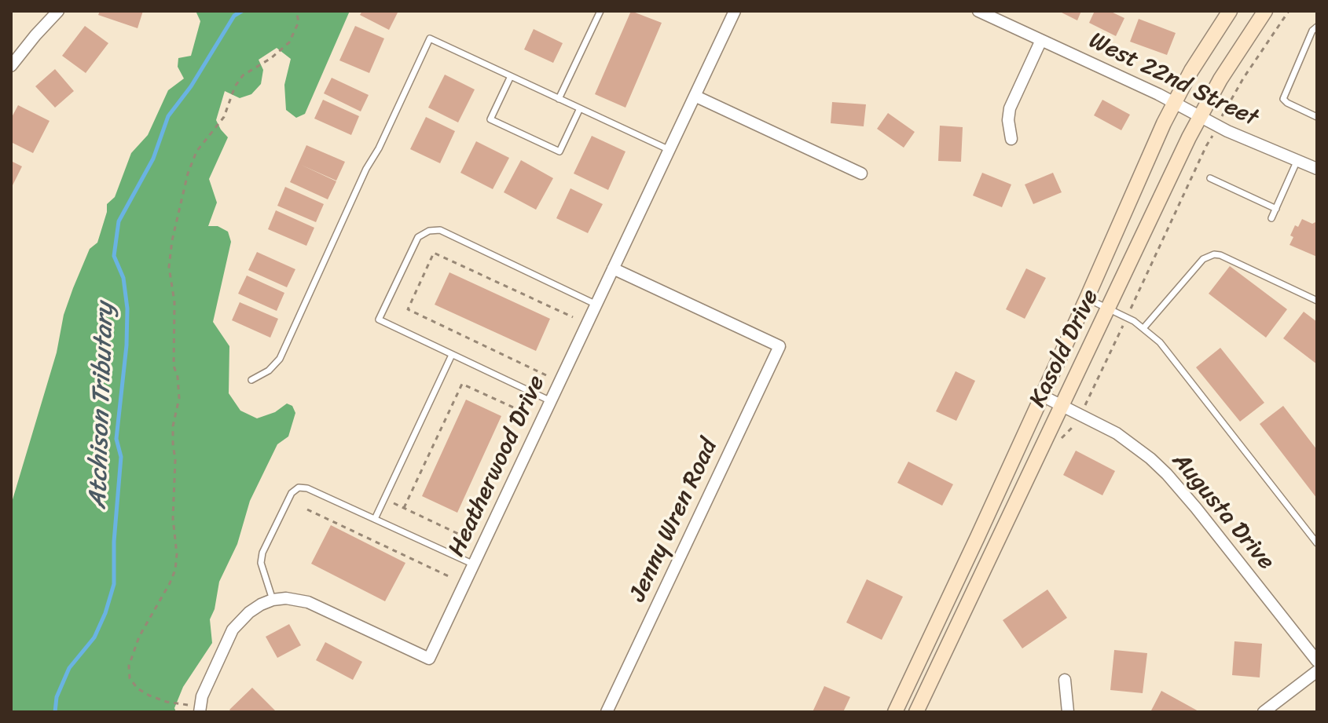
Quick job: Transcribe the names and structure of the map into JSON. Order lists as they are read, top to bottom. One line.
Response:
{"streets":{"main road":["Kasold Drive"],"street":["West 22nd Street","Heatherwood Drive","Augusta Drive","Jenny Wren Road"]},"crossings":[["West 22nd Street","Kasold Drive"],["Kasold Drive","Augusta Drive"],["Heatherwood Drive","Jenny Wren Road"]],"water":["Atchison Tributary"]}
